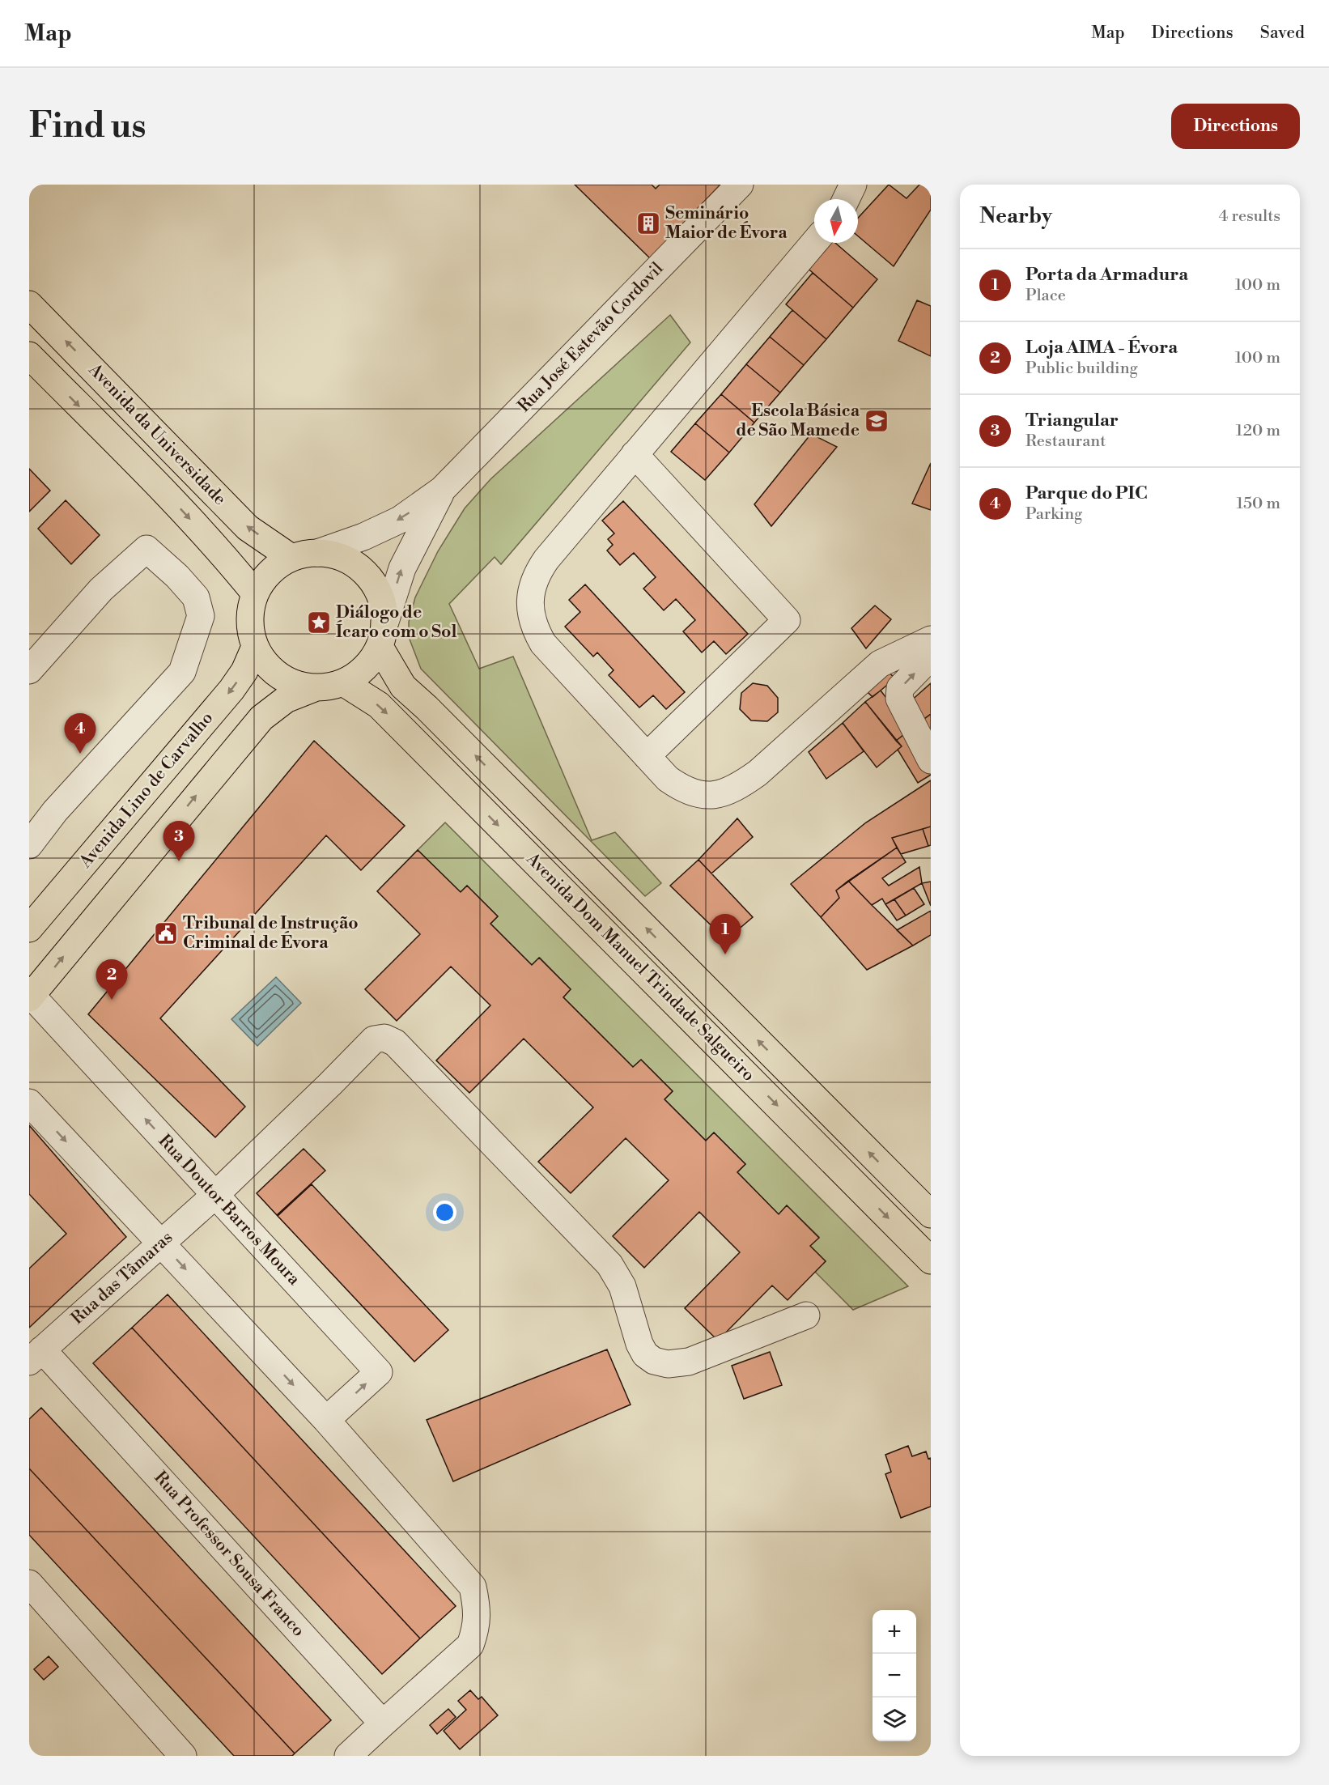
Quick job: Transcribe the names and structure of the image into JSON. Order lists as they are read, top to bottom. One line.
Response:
{"streets":{"main road":["Avenida da Universidade","Avenida Lino de Carvalho","Avenida Dom Manuel Trindade Salgueiro"],"street":["Rua José Estevão Cordovil","Rua Doutor Barros Moura","Rua das Tâmaras","Rua Professor Sousa Franco"]},"crossings":[["Rua José Estevão Cordovil","Avenida da Universidade"],["Rua José Estevão Cordovil","Avenida Lino de Carvalho"],["Rua José Estevão Cordovil","Avenida Dom Manuel Trindade Salgueiro"],["Avenida da Universidade","Avenida Lino de Carvalho"],["Avenida da Universidade","Avenida Dom Manuel Trindade Salgueiro"],["Avenida Lino de Carvalho","Avenida Dom Manuel Trindade Salgueiro"],["Rua Doutor Barros Moura","Rua das Tâmaras"],["Rua das Tâmaras","Rua Professor Sousa Franco"]],"places":{"building":["Seminário Maior de Évora"],"school or university":["Escola Básica de São Mamede"],"place":["Diálogo de Ícaro com o Sol"],"public building":["Tribunal de Instrução Criminal de Évora"]},"north":"bottom","page":{"header":"Map","nav":["Map","Directions","Saved"],"buttons":"Directions","title":"Find us","heading":["Nearby","4 results"],"list":[{"mark":"1","name":"Porta da Armadura","note":"Place","value":"100 m"},{"mark":"2","name":"Loja AIMA - Évora","note":"Public building","value":"100 m"},{"mark":"3","name":"Triangular","note":"Restaurant","value":"120 m"},{"mark":"4","name":"Parque do PIC","note":"Parking","value":"150 m"}],"pins":["4","3","1","2"],"map_buttons":["+","−"]}}
